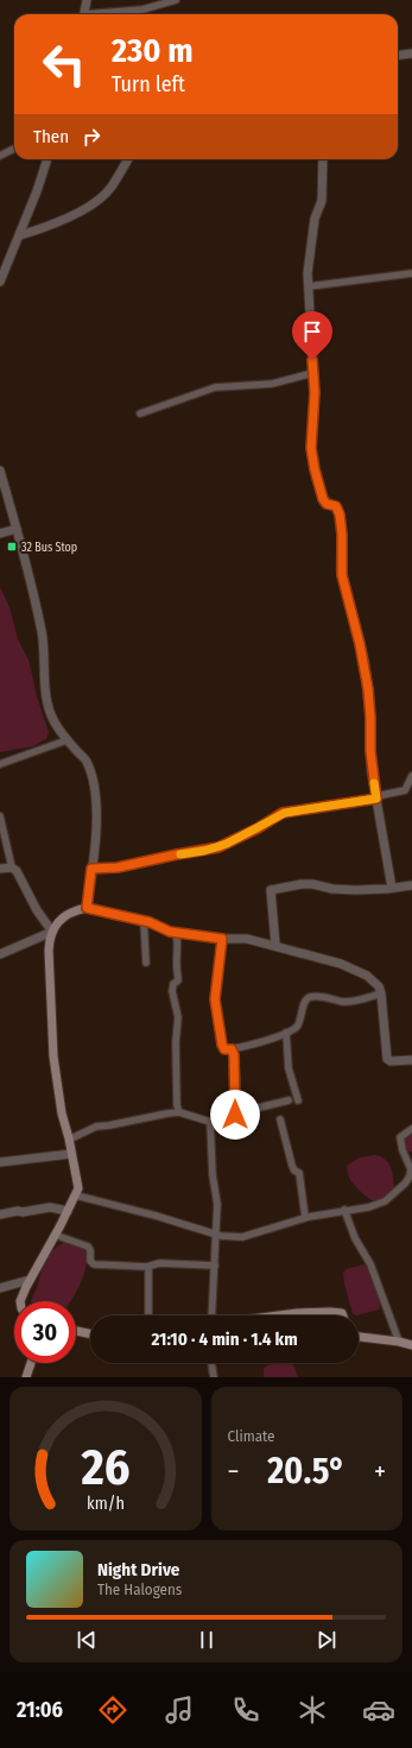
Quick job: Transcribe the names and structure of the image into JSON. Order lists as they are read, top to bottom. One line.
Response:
{"places":{"transit":["32 Bus Stop"]},"page":{"turn":["230 m","Turn left"],"then":"Then","limit":"30","trip":"21:10 · 4 min · 1.4 km","tile":"Climate","heat":["−","20.5°","+"],"song":["Night Drive","The Halogens"],"tabs":"21:06","gauge":["26","km/h"]}}
